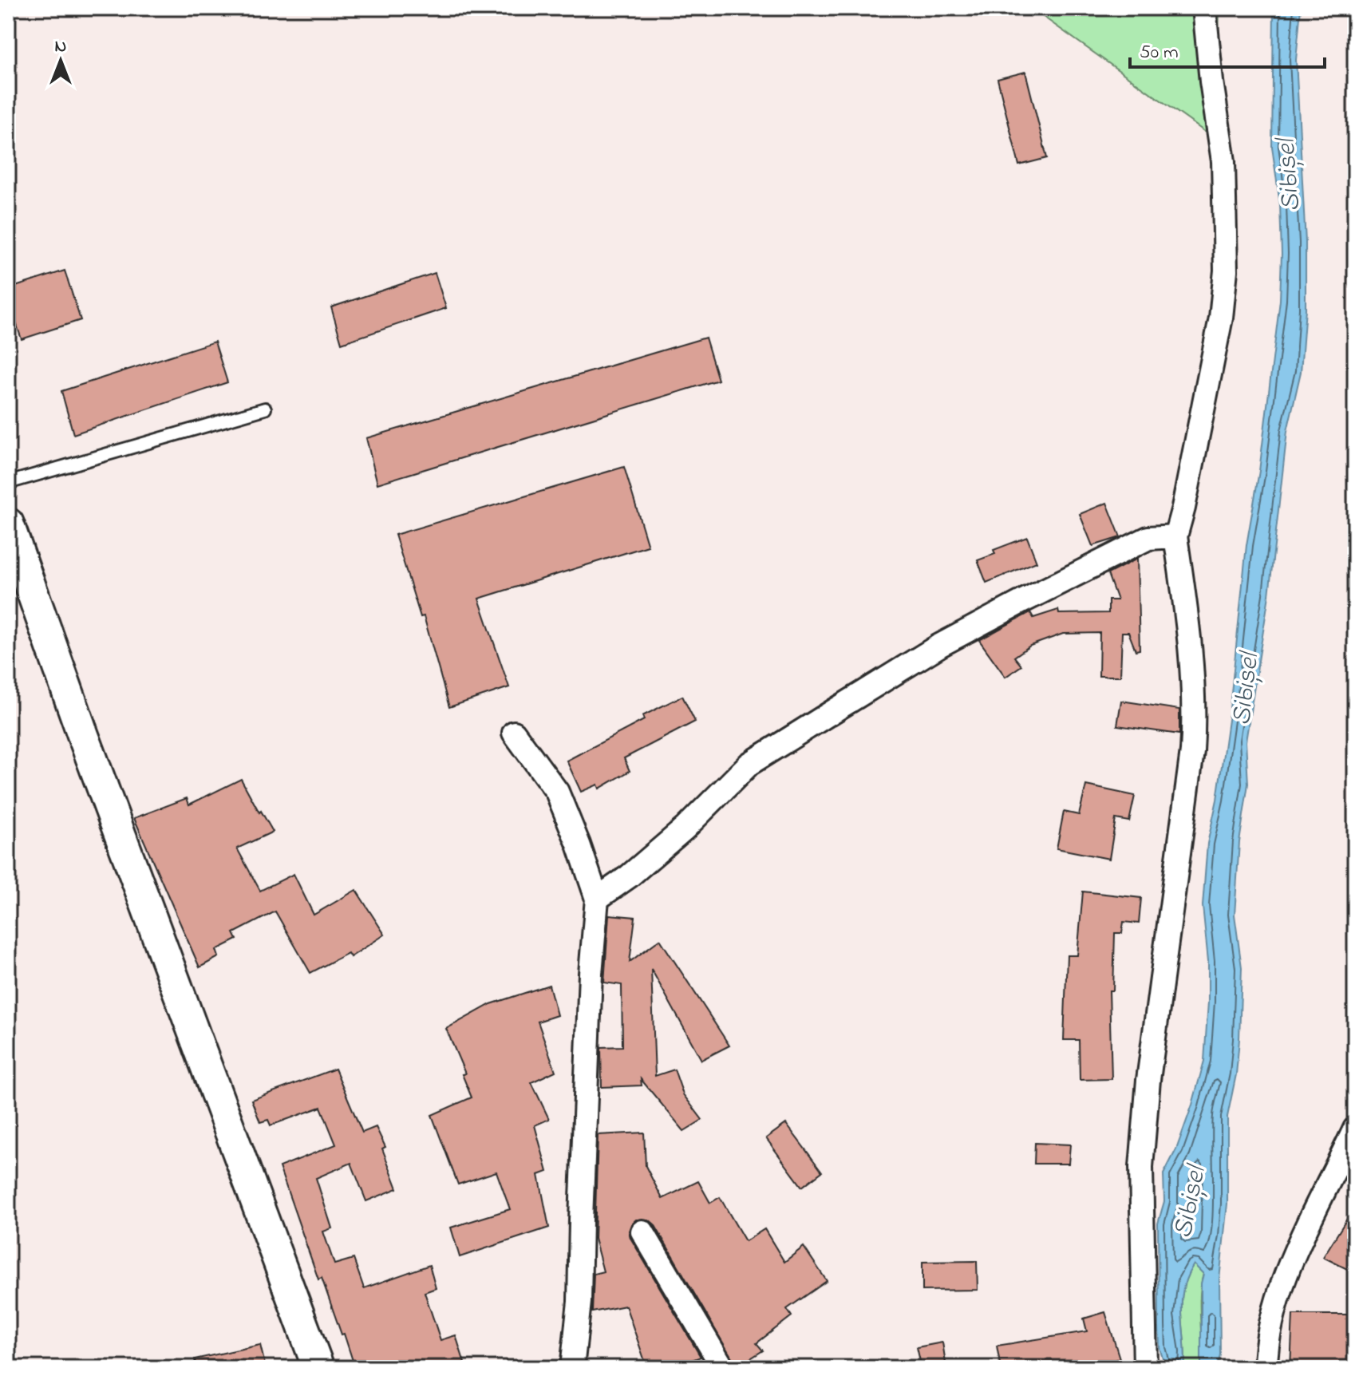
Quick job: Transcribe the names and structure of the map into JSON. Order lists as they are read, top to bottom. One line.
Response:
{"water":["Sibișel"],"scale_bar":"50 m","north":"top"}
